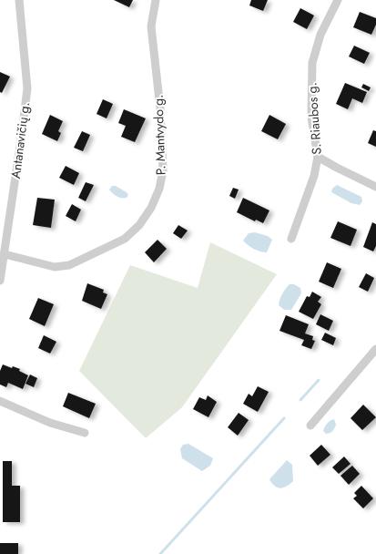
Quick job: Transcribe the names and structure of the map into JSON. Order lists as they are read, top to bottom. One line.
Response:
{"streets":{"street":["S. Riaubos g.","P. Mantvydo g.","Antanavičių g."]},"crossings":[["P. Mantvydo g.","Antanavičių g."]]}
